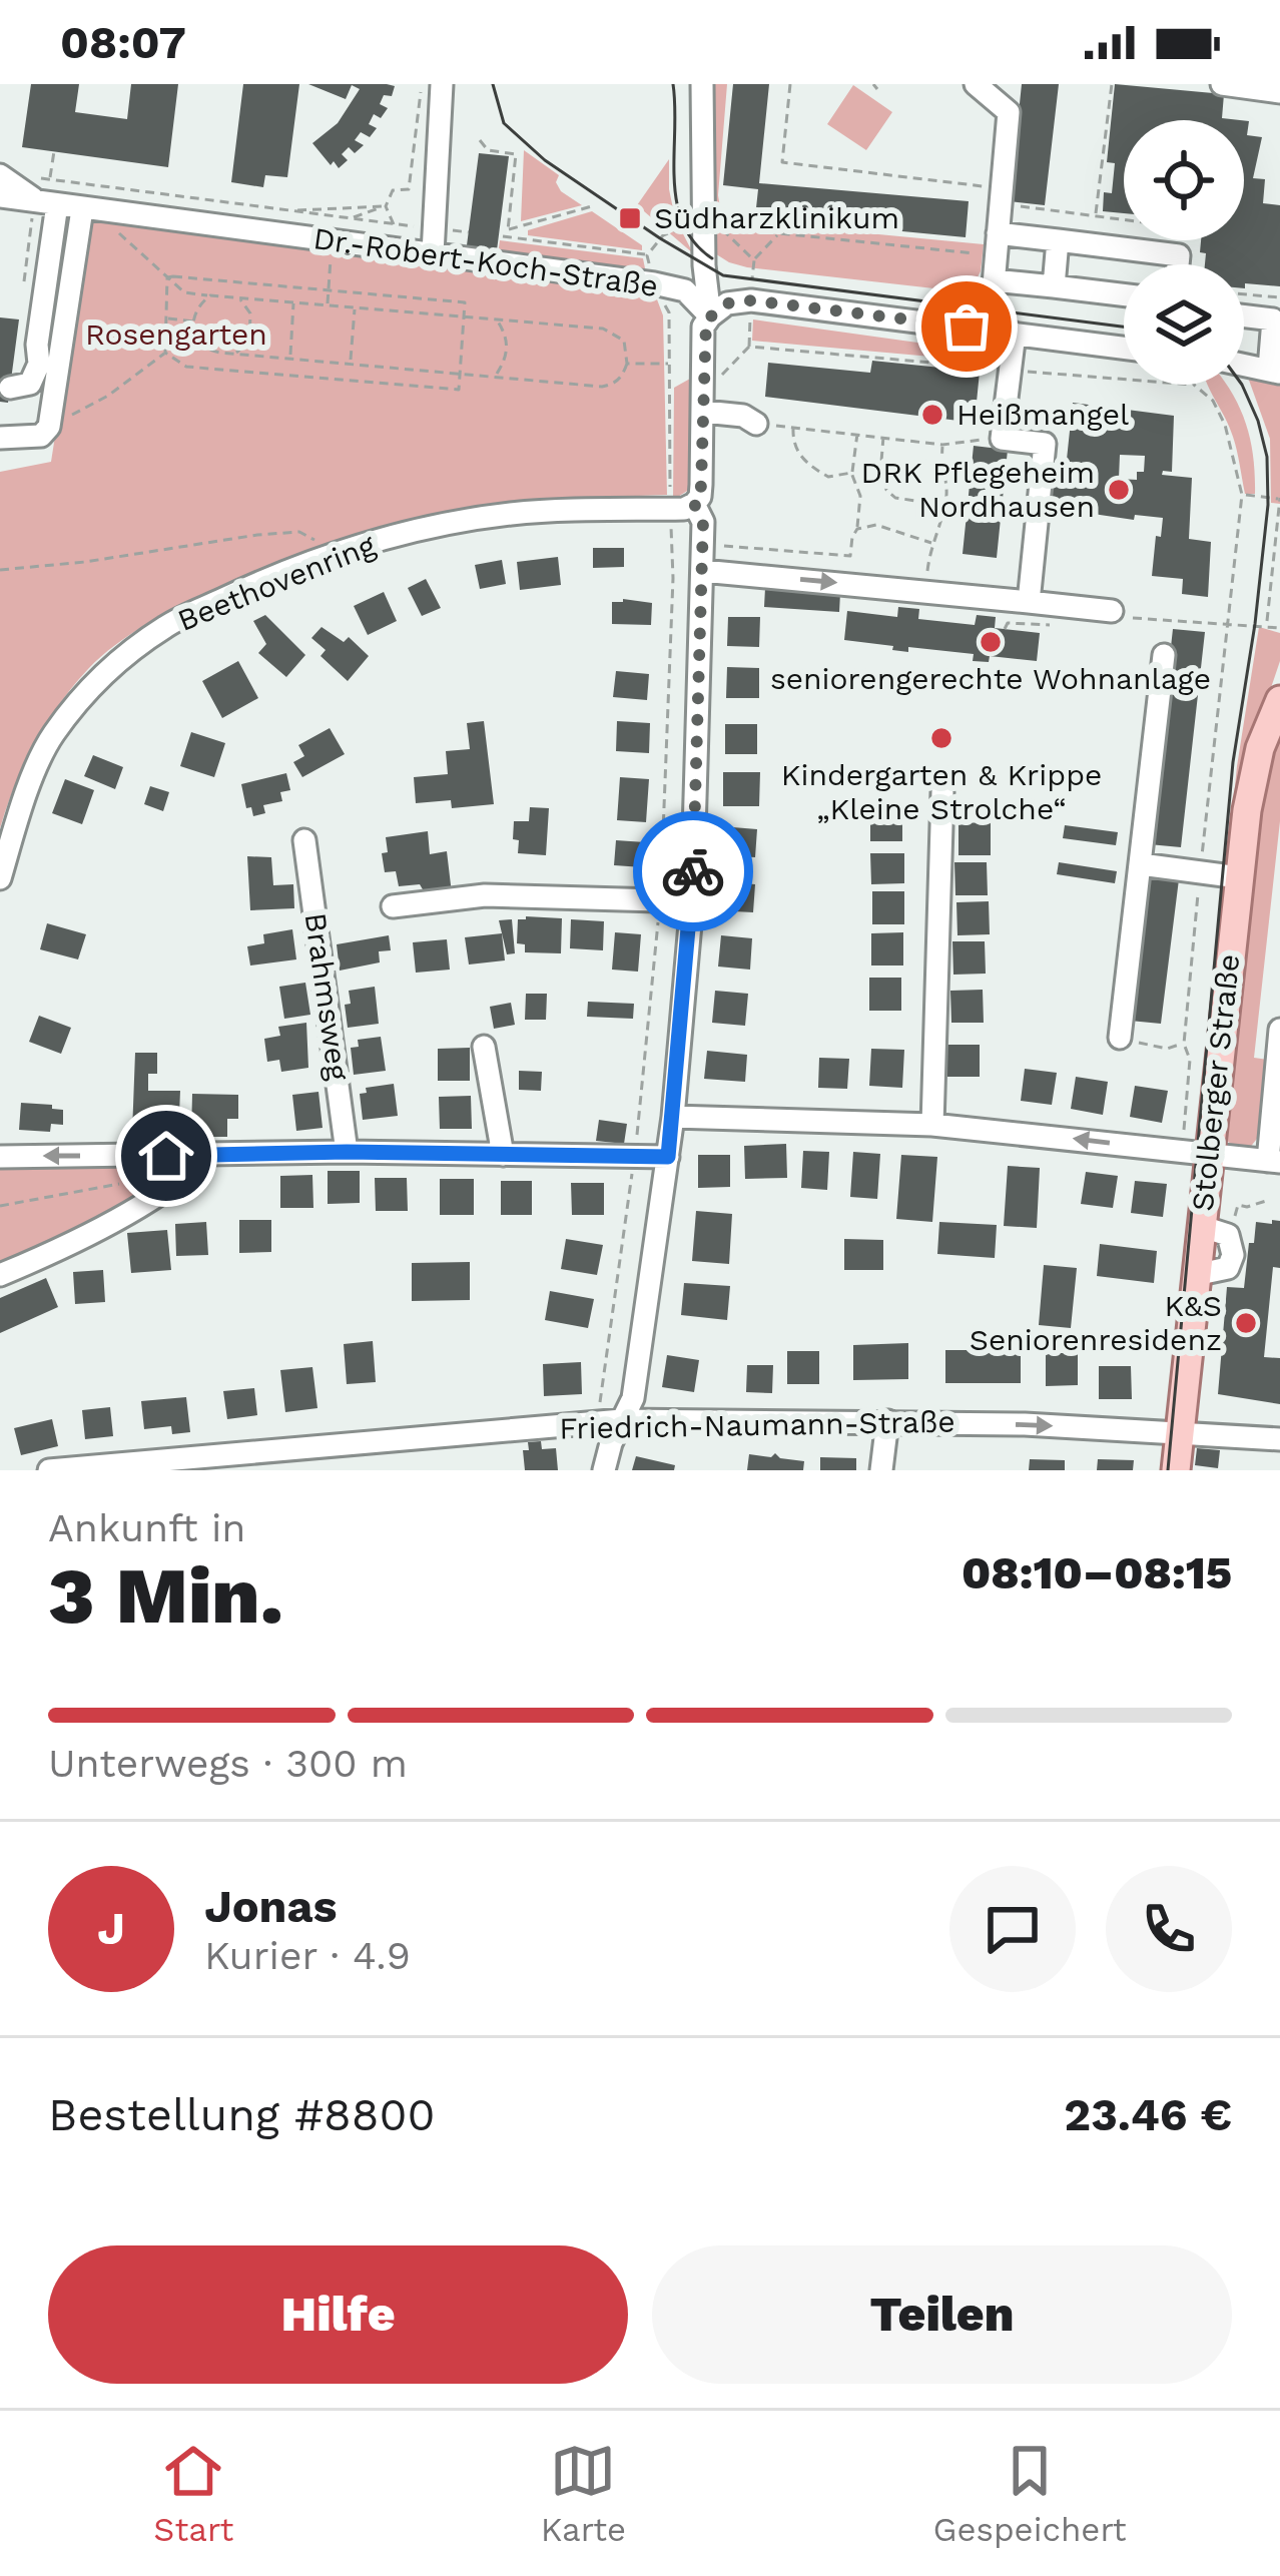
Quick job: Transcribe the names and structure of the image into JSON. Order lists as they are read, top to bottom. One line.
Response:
{"streets":{"main road":["Stolberger Straße"],"street":["Dr.-Robert-Koch-Straße","Beethovenring","Brahmsweg","Friedrich-Naumann-Straße"]},"crossings":[["Stolberger Straße","Friedrich-Naumann-Straße"]],"parks":["Rosengarten"],"places":{"transit":["Südharzklinikum"],"other":["Heißmangel","DRK Pflegeheim Nordhausen","seniorengerechte Wohnanlage","Kindergarten & Krippe „Kleine Strolche“","K&S Seniorenresidenz"]},"page":{"status":"08:07","heading":["3 Min.","Ankunft in","08:10–08:15"],"panel":["Jonas","Kurier · 4.9","Bestellung #8800","23.46 €"],"bar":"Unterwegs · 300 m","round":"J","buttons":["Hilfe","Teilen"],"tabs":["Start","Karte","Gespeichert"]}}
